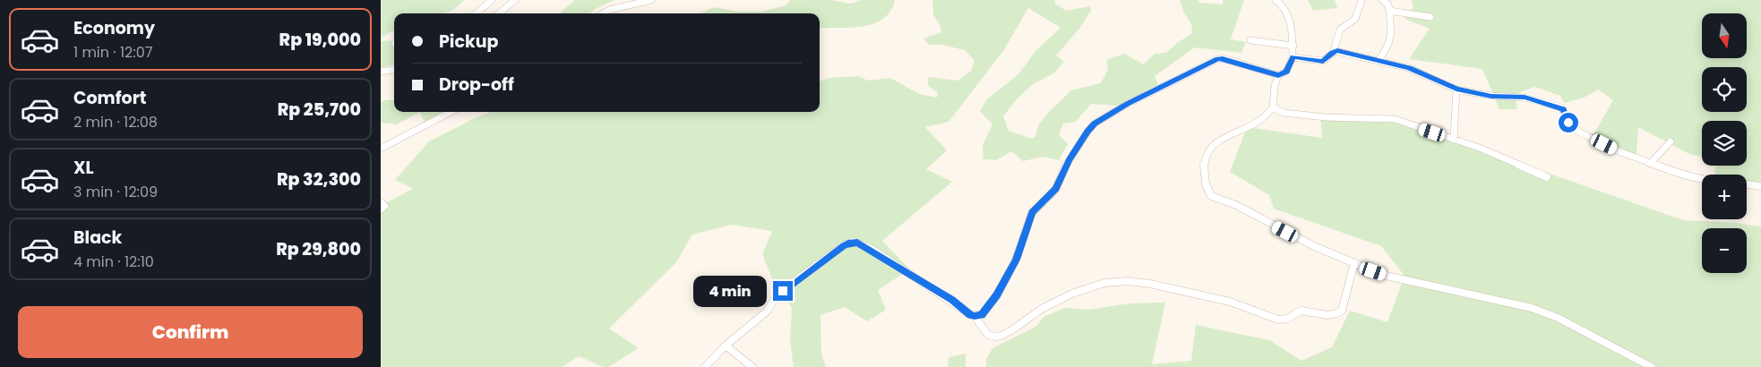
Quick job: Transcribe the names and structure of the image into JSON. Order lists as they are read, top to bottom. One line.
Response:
{"north":"bottom","page":{"list":[{"name":"Economy","note":"1 min · 12:07","value":"Rp 19,000"},{"name":"Comfort","note":"2 min · 12:08","value":"Rp 25,700"},{"name":"XL","note":"3 min · 12:09","value":"Rp 32,300"},{"name":"Black","note":"4 min · 12:10","value":"Rp 29,800"}],"map_buttons":["+","−"],"banner":["Pickup","Drop-off"],"bubble":"4 min","buttons":"Confirm"}}
